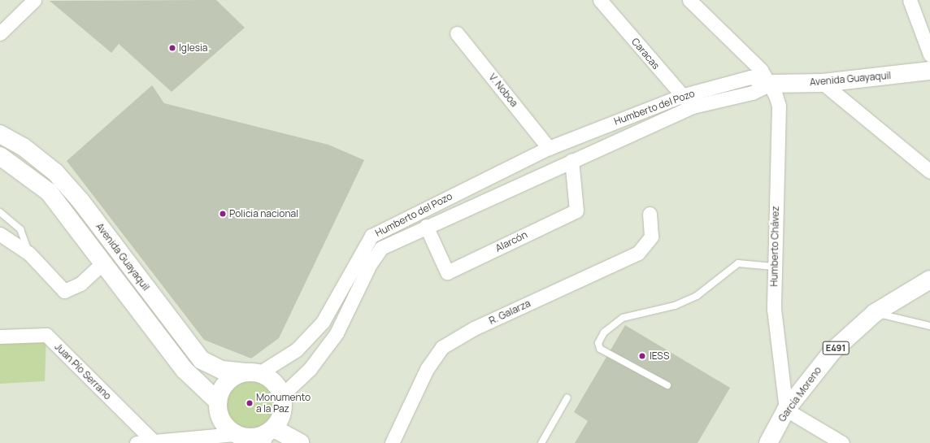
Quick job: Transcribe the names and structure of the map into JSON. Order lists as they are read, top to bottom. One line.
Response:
{"streets":{"main road":["Avenida Guayaquil","E491","García Moreno"],"street":["Caracas","V. Noboa","Humberto del Pozo","Alarcón","Humberto Chávez","R. Galarza","Juan Pío Serrano"]},"crossings":[["Caracas","Humberto del Pozo"],["Avenida Guayaquil","Humberto del Pozo"],["Avenida Guayaquil","Humberto Chávez"],["V. Noboa","Humberto del Pozo"],["Humberto del Pozo","Alarcón"],["Humberto del Pozo","Humberto Chávez"],["Humberto Chávez","García Moreno"]],"places":["Iglesia","Policia nacional","IESS","Monumento a la Paz"]}
